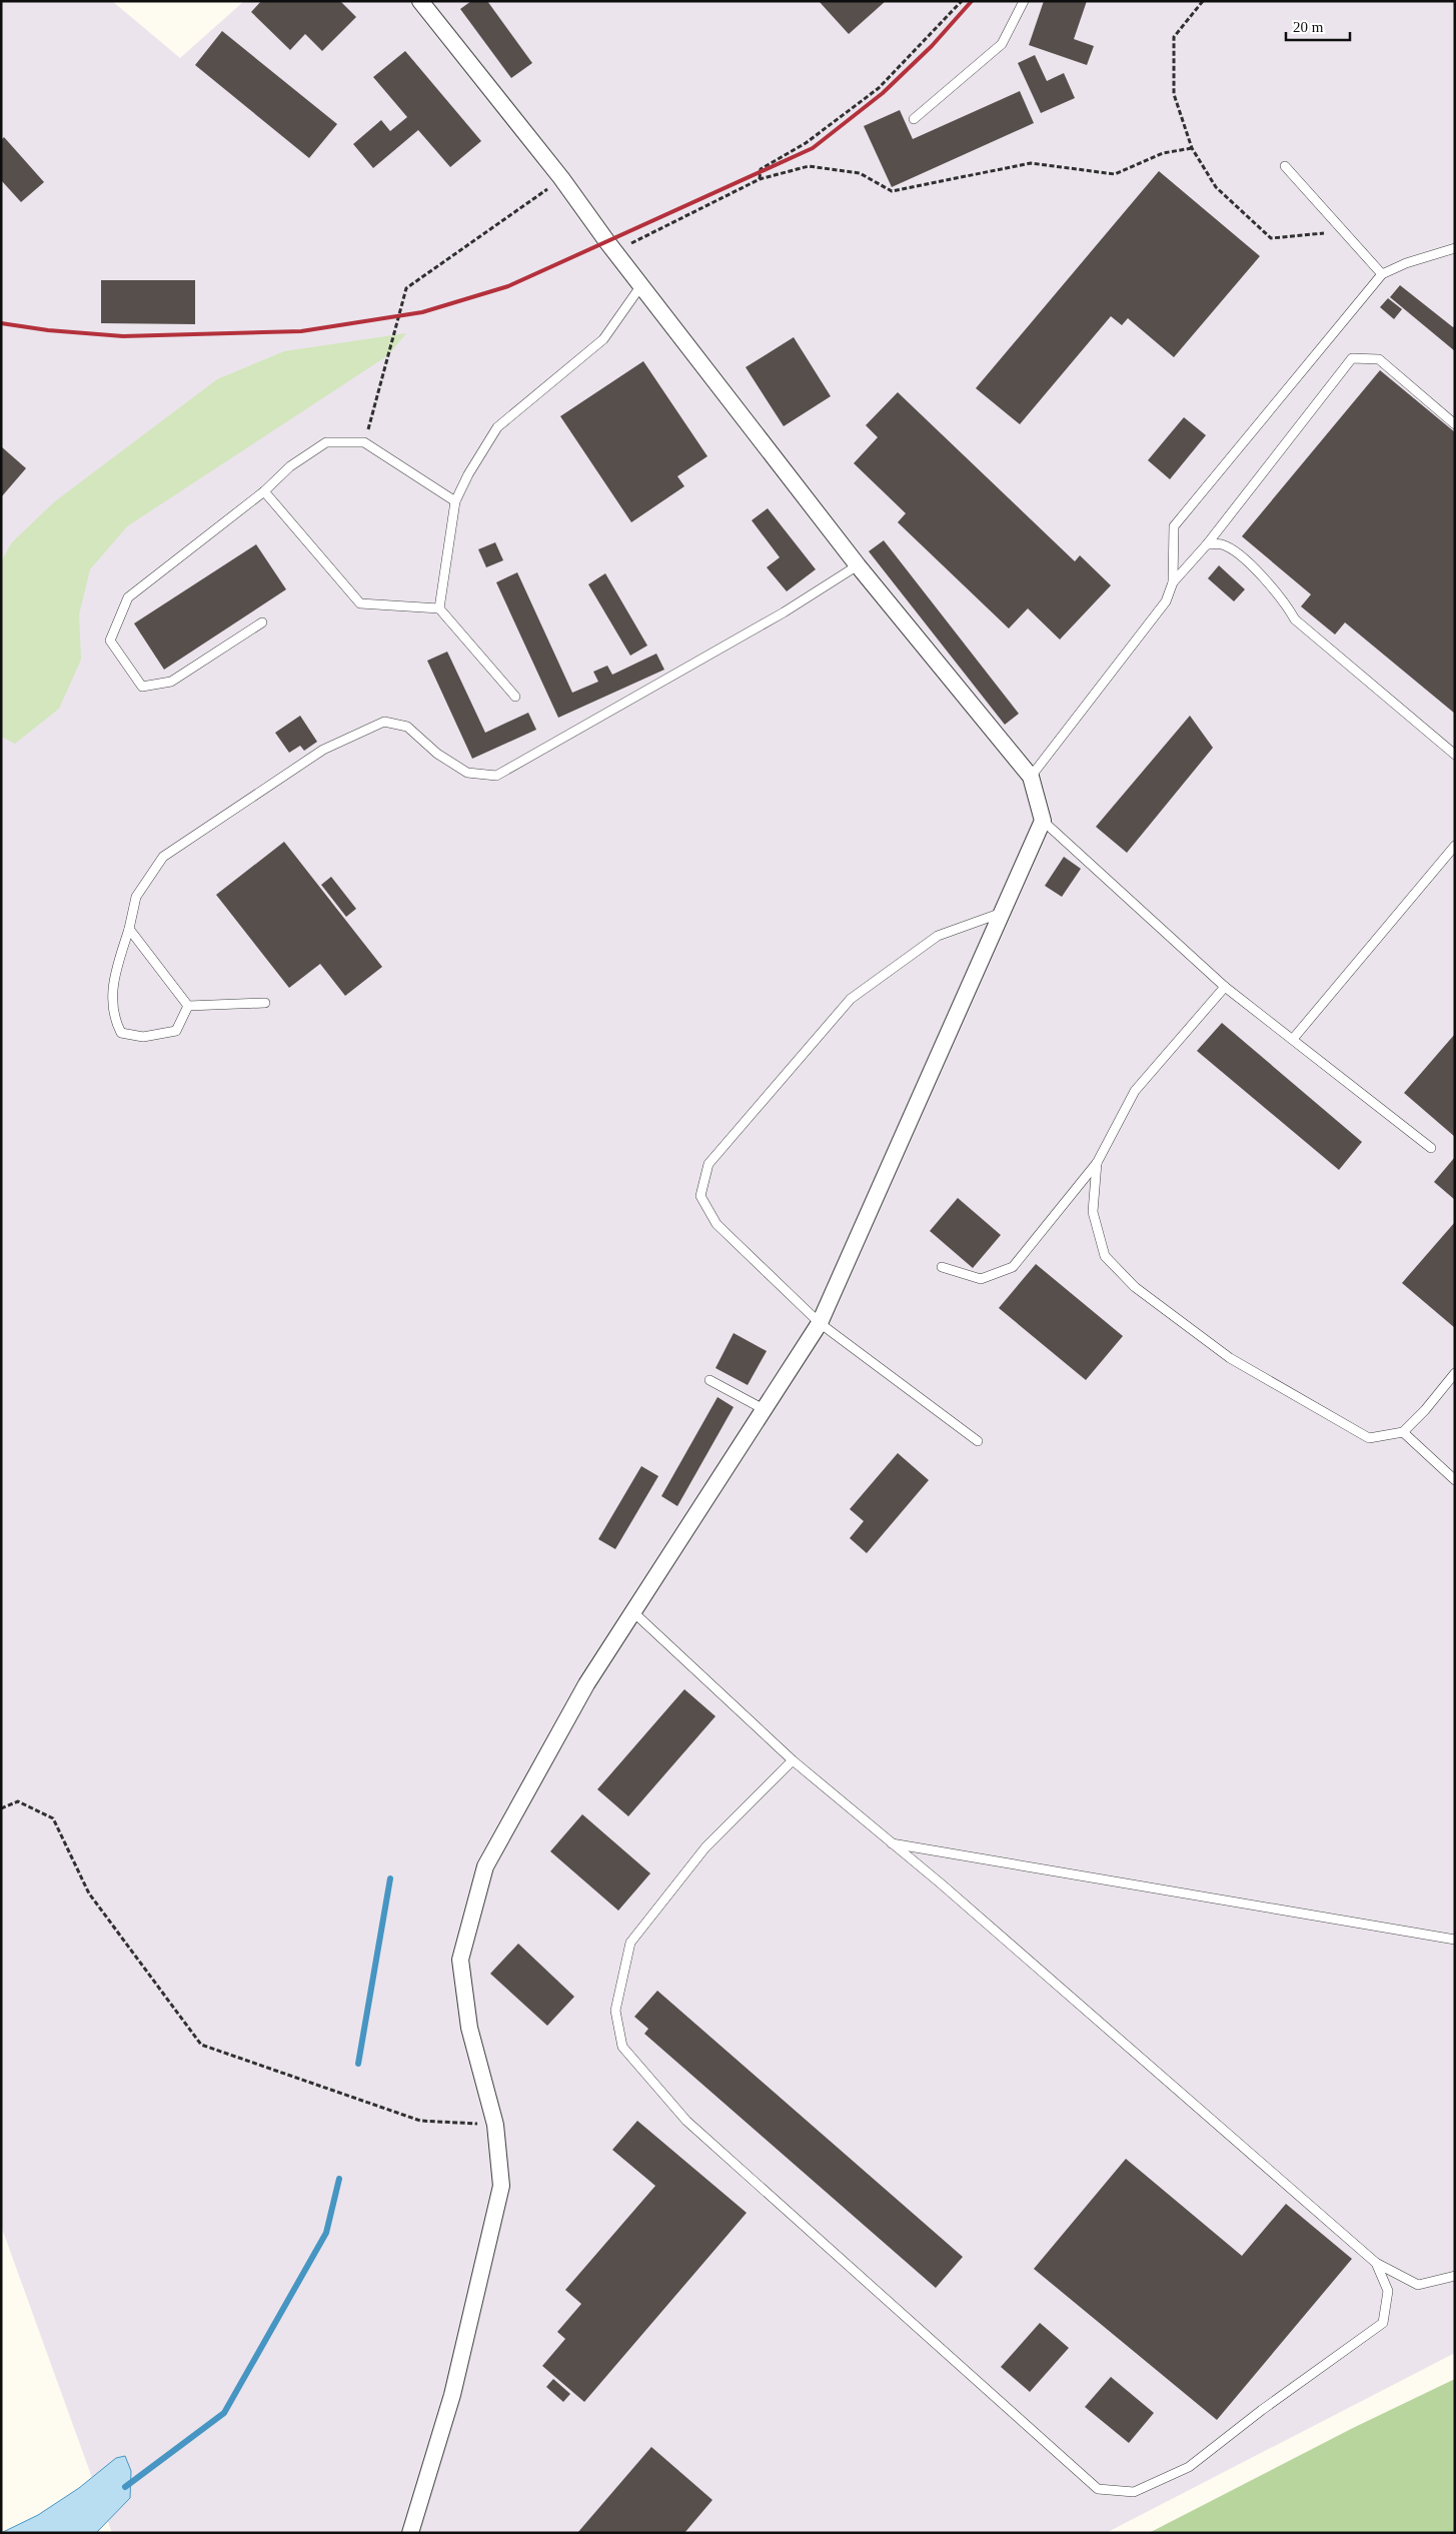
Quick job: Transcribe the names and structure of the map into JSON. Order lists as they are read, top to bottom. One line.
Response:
{"scale_bar":"20 m"}
